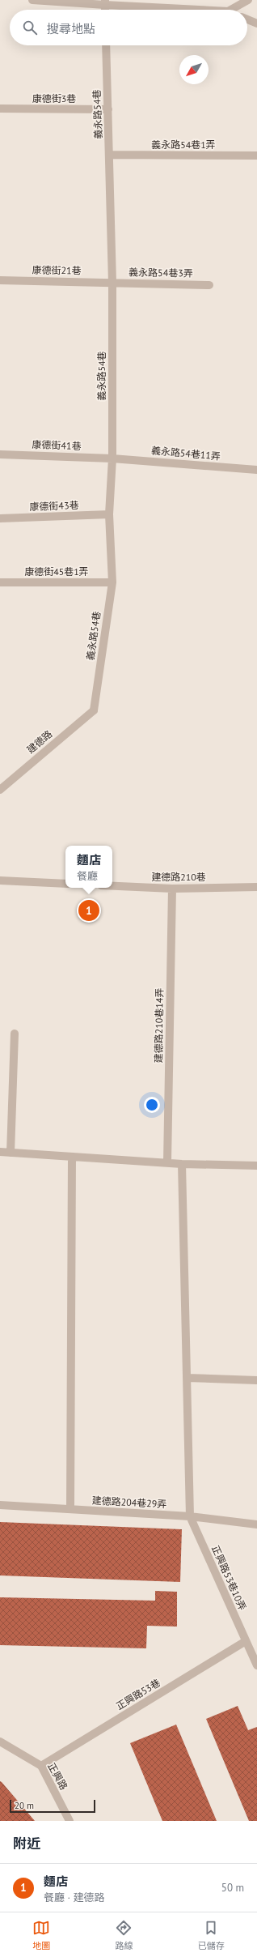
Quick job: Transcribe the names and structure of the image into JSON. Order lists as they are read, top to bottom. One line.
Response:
{"streets":{"street":["康德街3巷","義永路54巷","義永路54巷1弄","康德街21巷","義永路54巷3弄","康德街41巷","義永路54巷11弄","康德街43巷","康德街45巷1弄","建德路","建德路210巷","建德路210巷14弄","建德路204巷29弄","正興路53巷10弄","正興路53巷","正興路"]},"crossings":[["康德街3巷","義永路54巷"],["義永路54巷","義永路54巷1弄"],["義永路54巷","康德街21巷"],["義永路54巷","義永路54巷3弄"],["義永路54巷","康德街41巷"],["義永路54巷","義永路54巷11弄"],["義永路54巷","康德街43巷"],["義永路54巷","康德街45巷1弄"],["義永路54巷","建德路"],["康德街21巷","義永路54巷3弄"],["康德街41巷","義永路54巷11弄"],["建德路210巷","建德路210巷14弄"],["建德路204巷29弄","正興路53巷10弄"],["正興路53巷10弄","正興路53巷"],["正興路53巷","正興路"]],"scale_bar":"20 m","north":"bottom left","page":{"search":"搜尋地點","popup":["麵店","餐廳"],"pins":"1","scale":"20 m","heading":"附近","list":[{"mark":"1","name":"麵店","note":"餐廳 · 建德路","value":"50 m"}],"nav":["地圖","路線","已儲存"]}}
